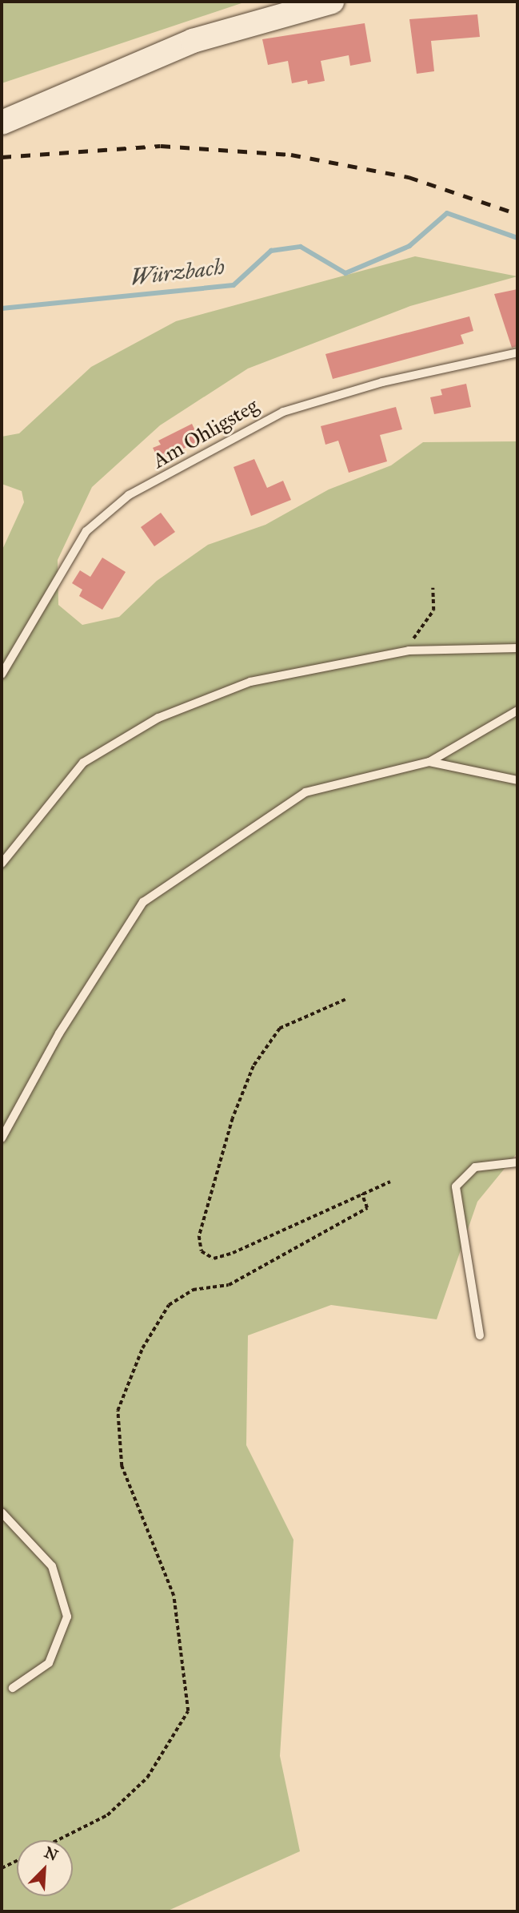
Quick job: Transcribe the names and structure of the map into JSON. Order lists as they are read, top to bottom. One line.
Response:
{"streets":{"lane":["Am Ohligsteg"]},"water":["Würzbach"],"north":"top right"}
